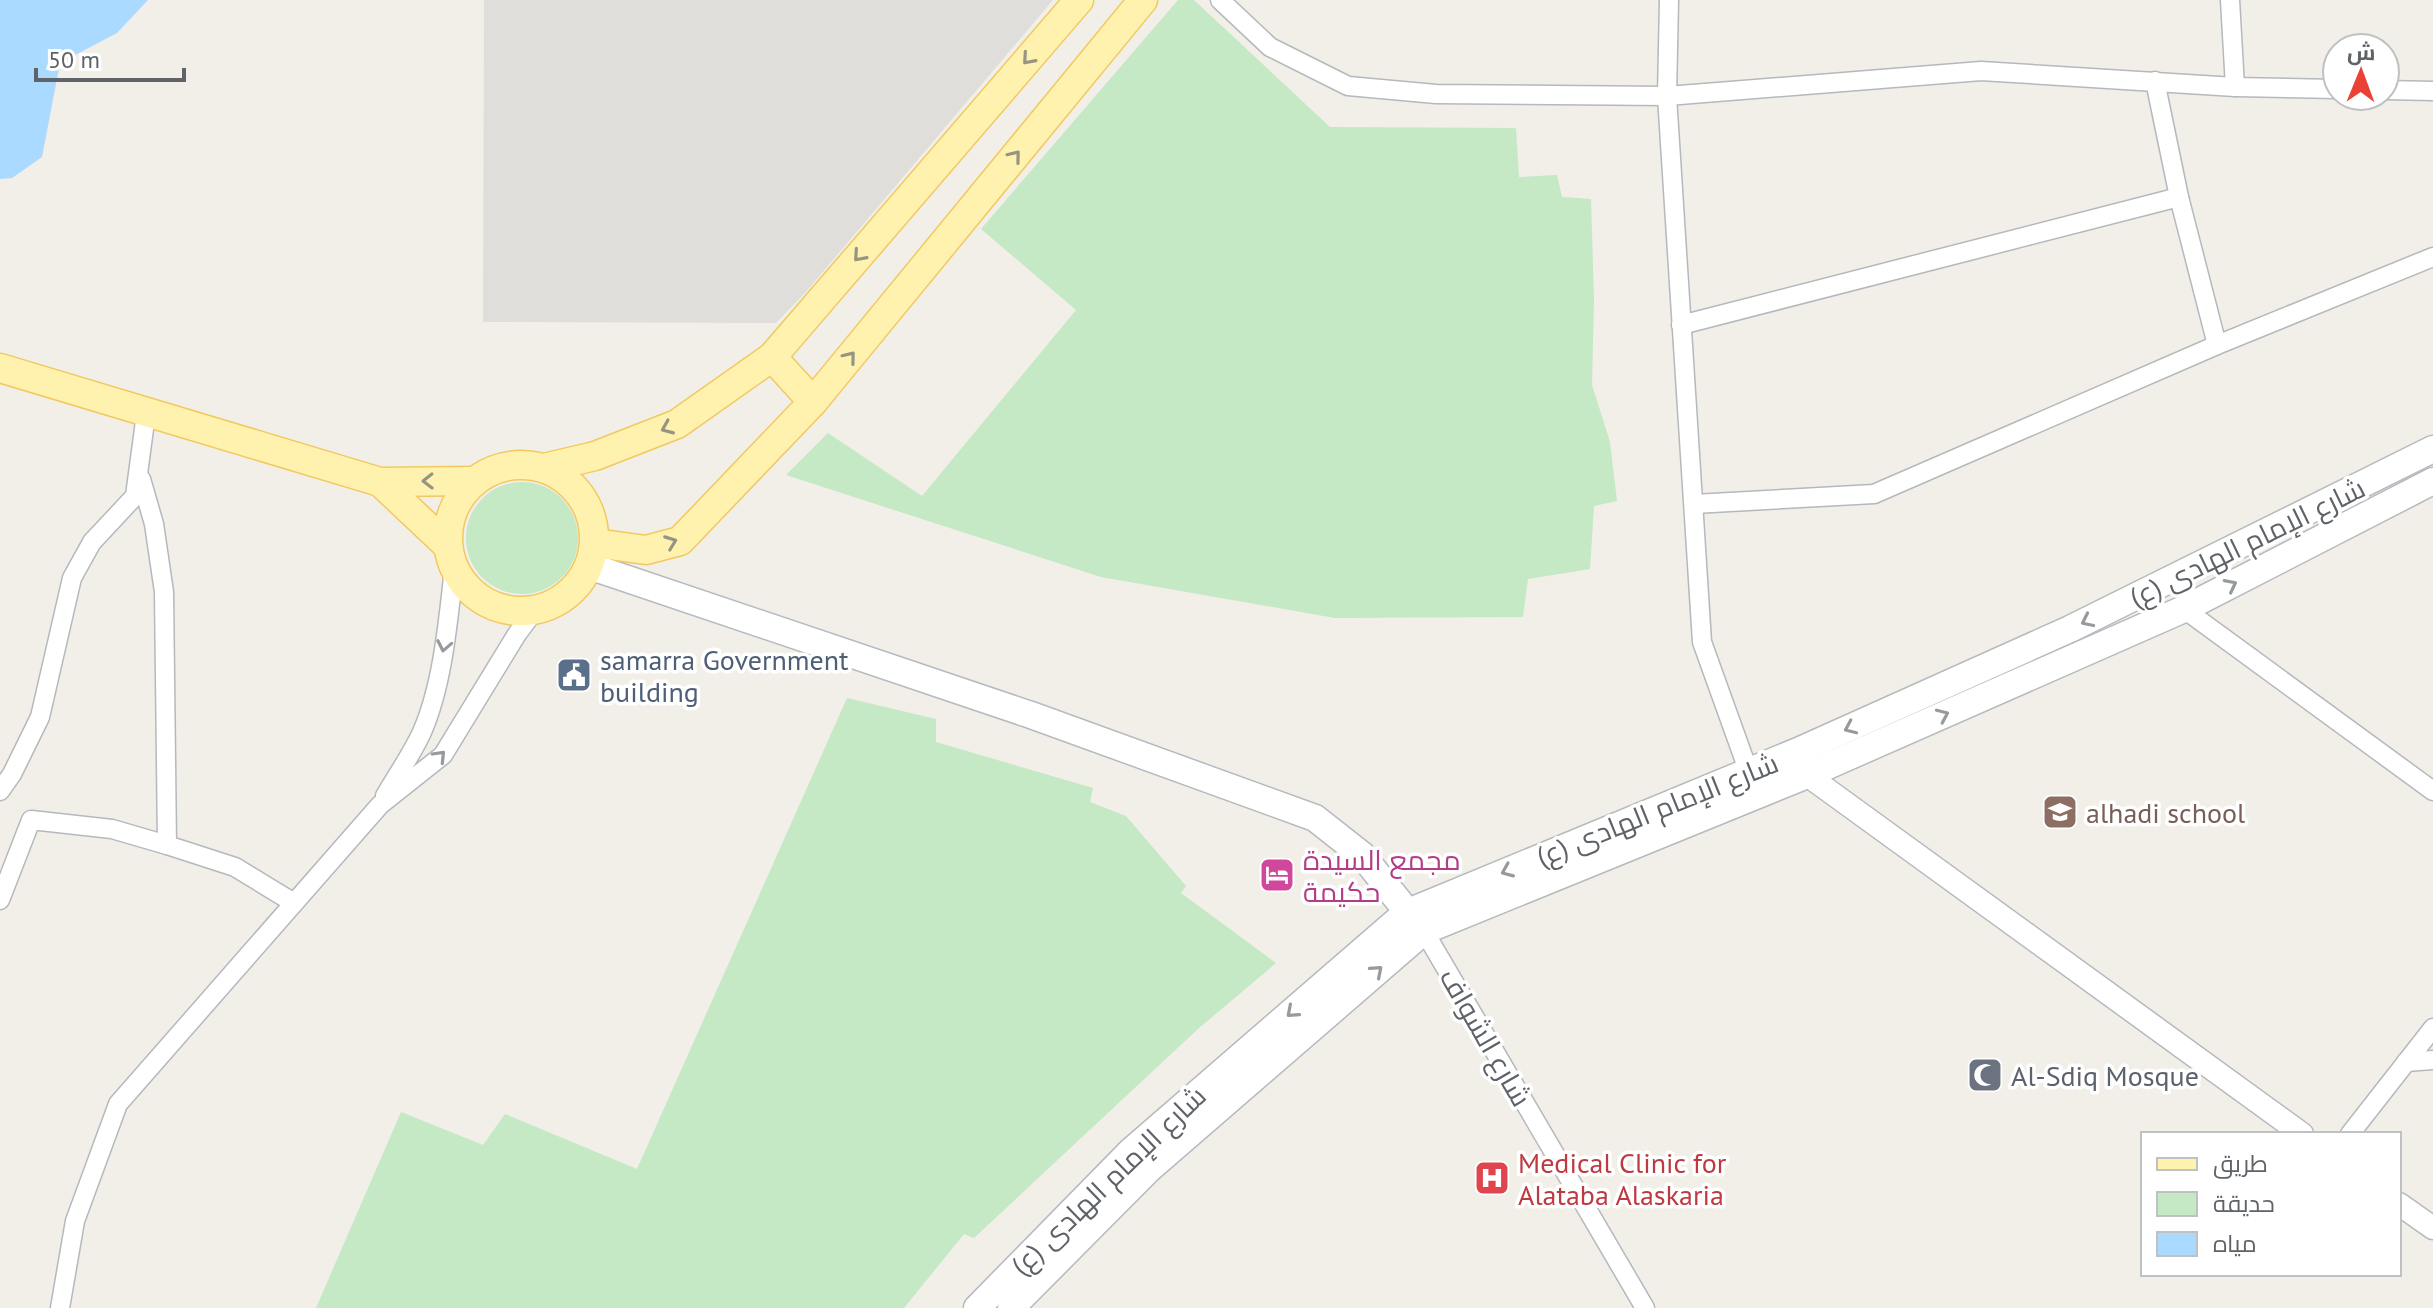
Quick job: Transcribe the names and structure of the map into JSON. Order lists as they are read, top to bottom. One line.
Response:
{"streets":{"main road":["شارع الإمام الهادی (ع)"],"street":["شارع الشواف"]},"crossings":[["شارع الإمام الهادی (ع)","شارع الشواف"]],"places":{"public building":["samarra Government building"],"school or university":["alhadi school"],"hotel":["مجمع السيدة حكيمة"],"mosque":["Al-Sdiq Mosque"],"hospital":["Medical Clinic for Alataba Alaskaria"]},"legend":["طريق","حديقة","مياه"],"scale_bar":"50 m","north":"top"}
